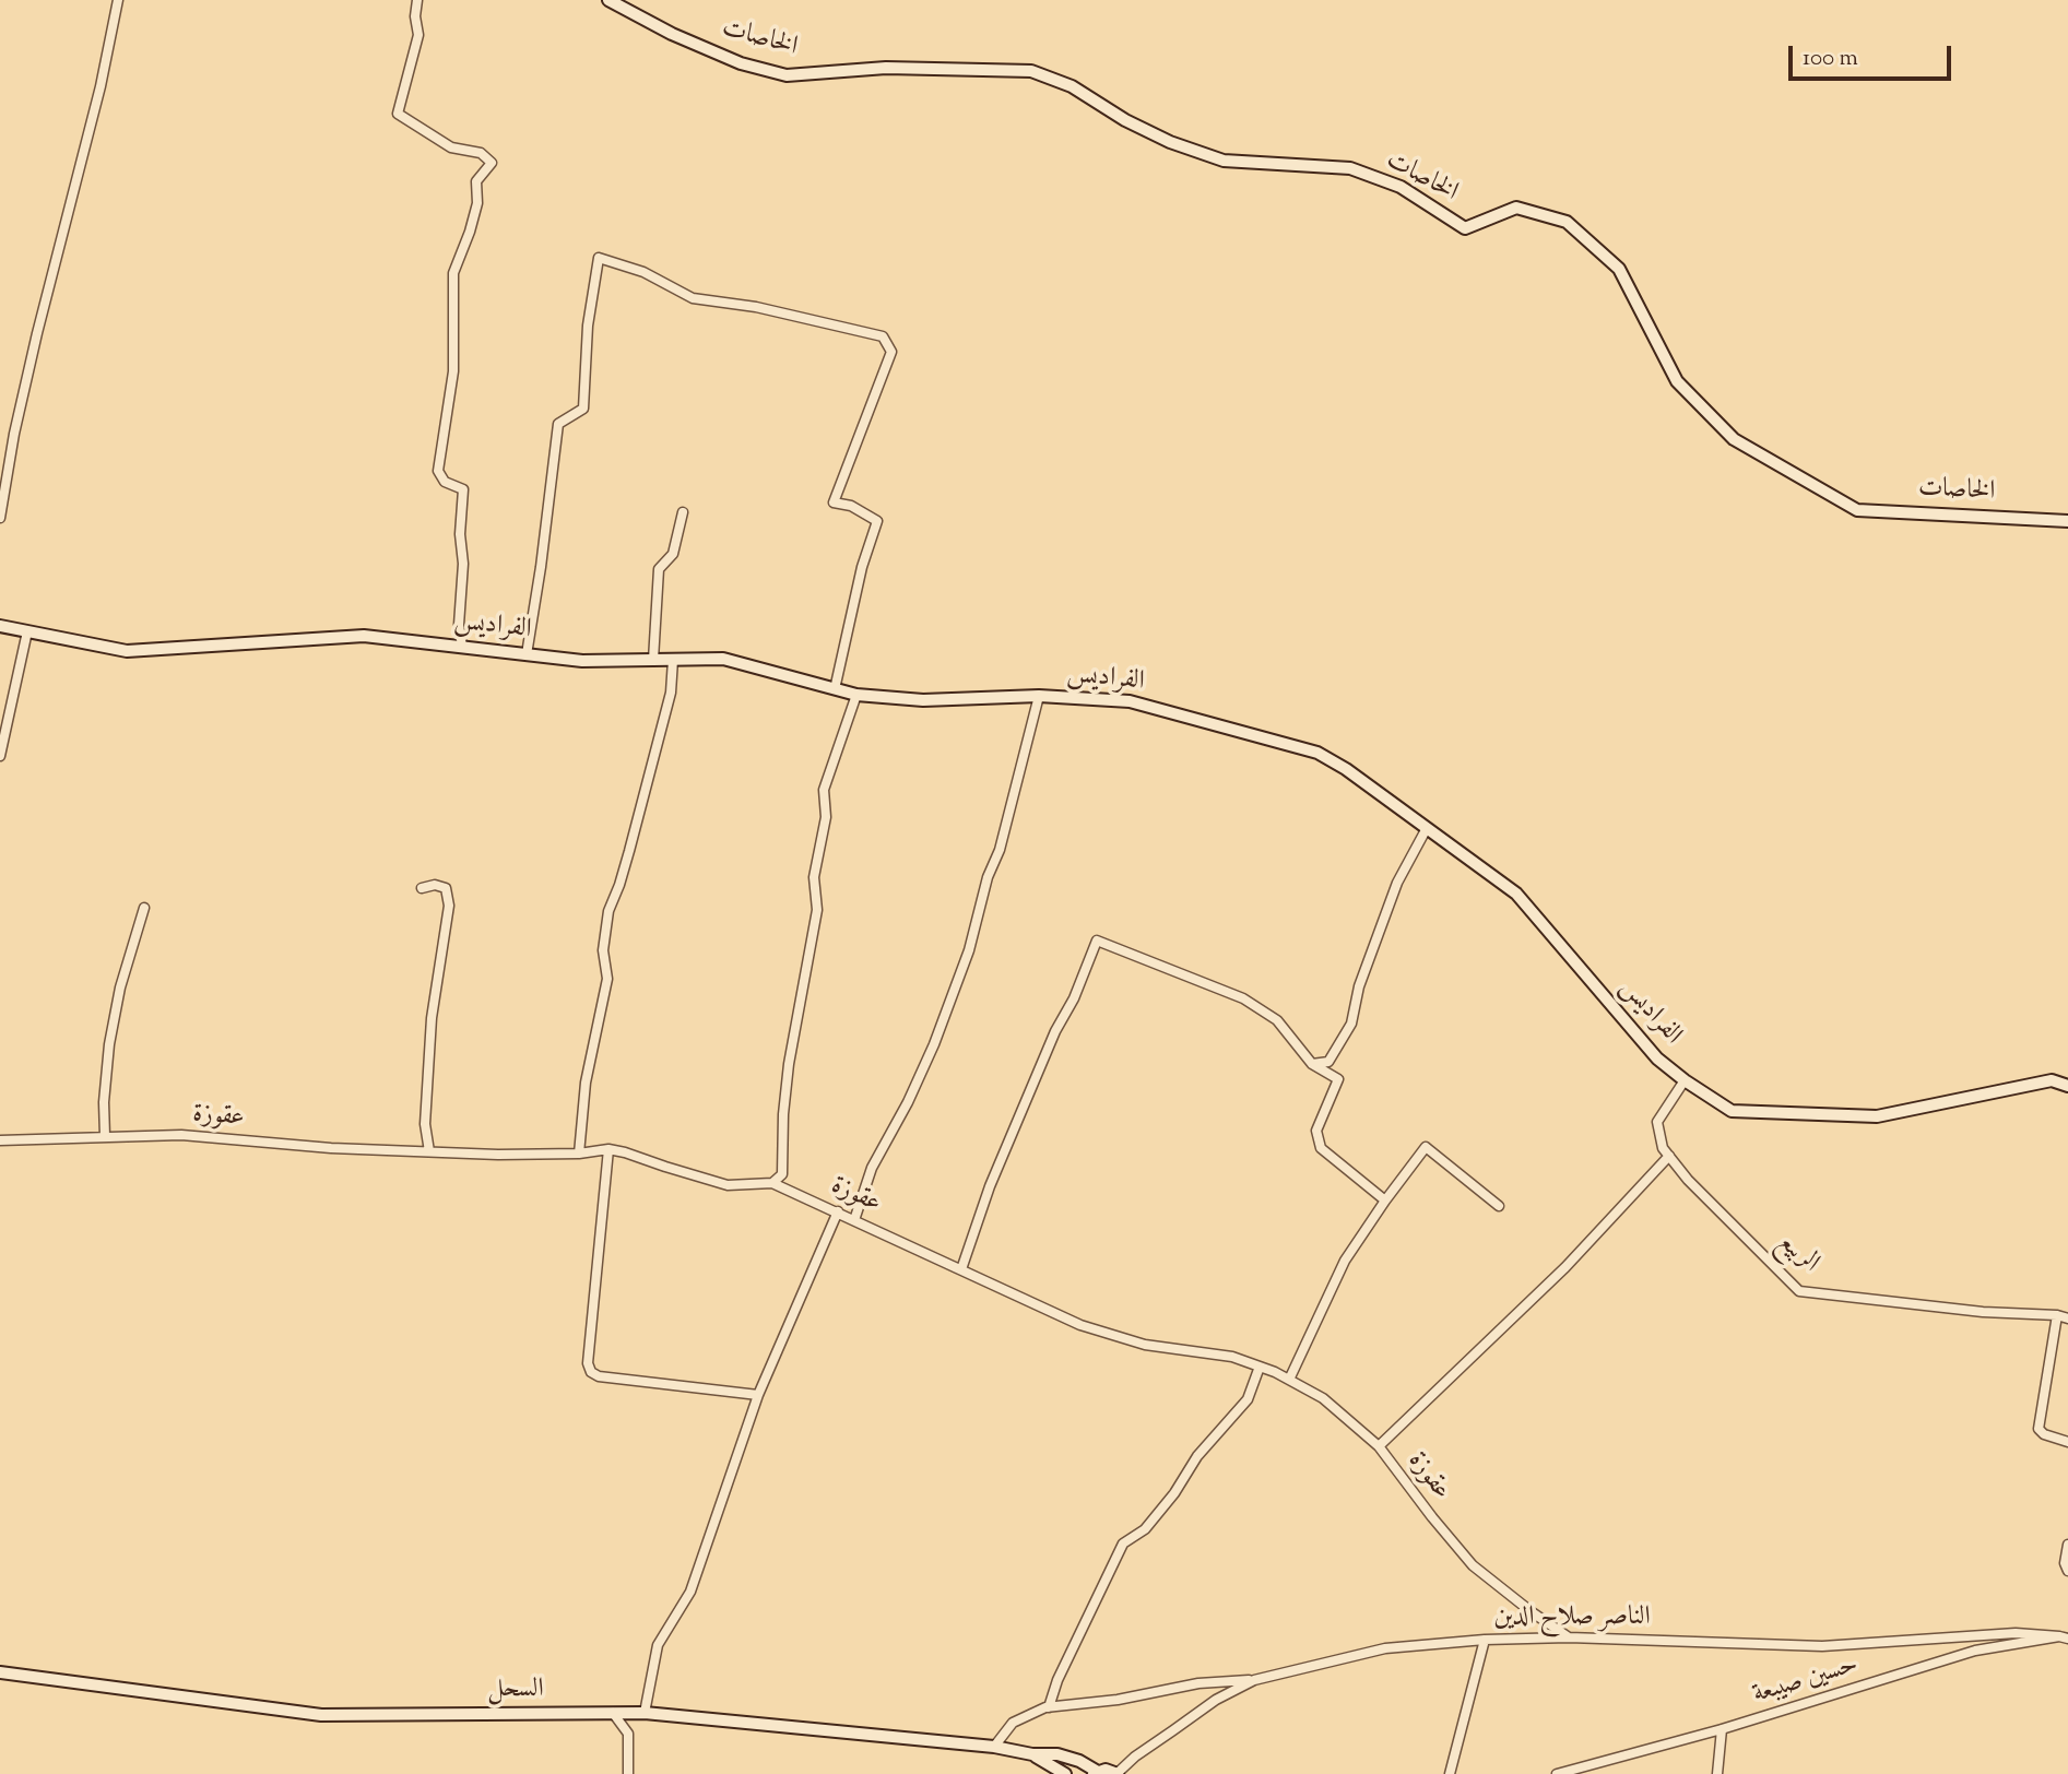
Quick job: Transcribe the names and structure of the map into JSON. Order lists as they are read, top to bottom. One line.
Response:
{"streets":{"street":["الخاصات","الفراديس","عقوزة","الربيع","الناصر صلاح الدين","حسين صيبعة","السحل"]},"crossings":[["الفراديس","الربيع"],["عقوزة","الناصر صلاح الدين"],["الناصر صلاح الدين","حسين صيبعة"]],"scale_bar":"100 m"}
